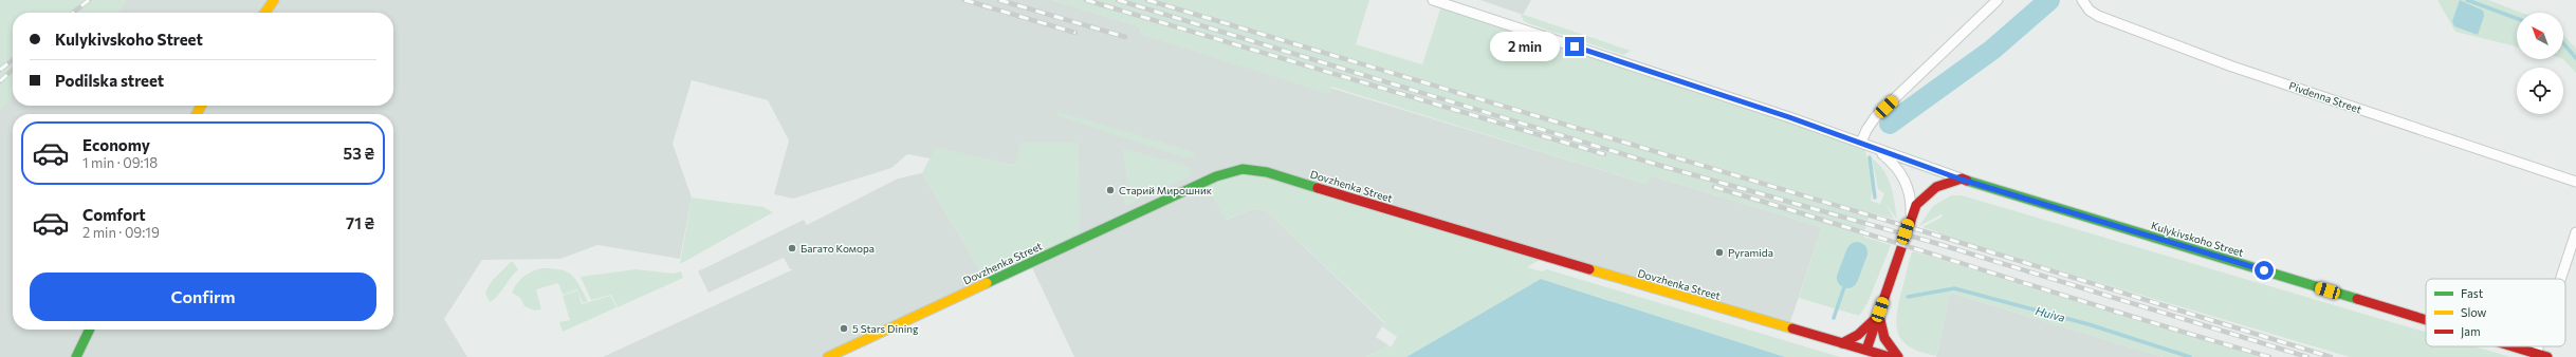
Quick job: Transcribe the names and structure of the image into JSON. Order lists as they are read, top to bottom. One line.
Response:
{"streets":{"main road":["Dovzhenka Street","Kulykivskoho Street"],"street":["Pivdenna Street"]},"water":["Huiva"],"places":["Старий Мирошник","Багато Комора","Pyramida","5 Stars Dining"],"legend":["Fast","Slow","Jam"],"north":"top left","page":{"banner":["Kulykivskoho Street","Podilska street"],"bubble":"2 min","list":[{"name":"Economy","note":"1 min · 09:18","value":"53 ₴"},{"name":"Comfort","note":"2 min · 09:19","value":"71 ₴"}],"buttons":"Confirm"}}
